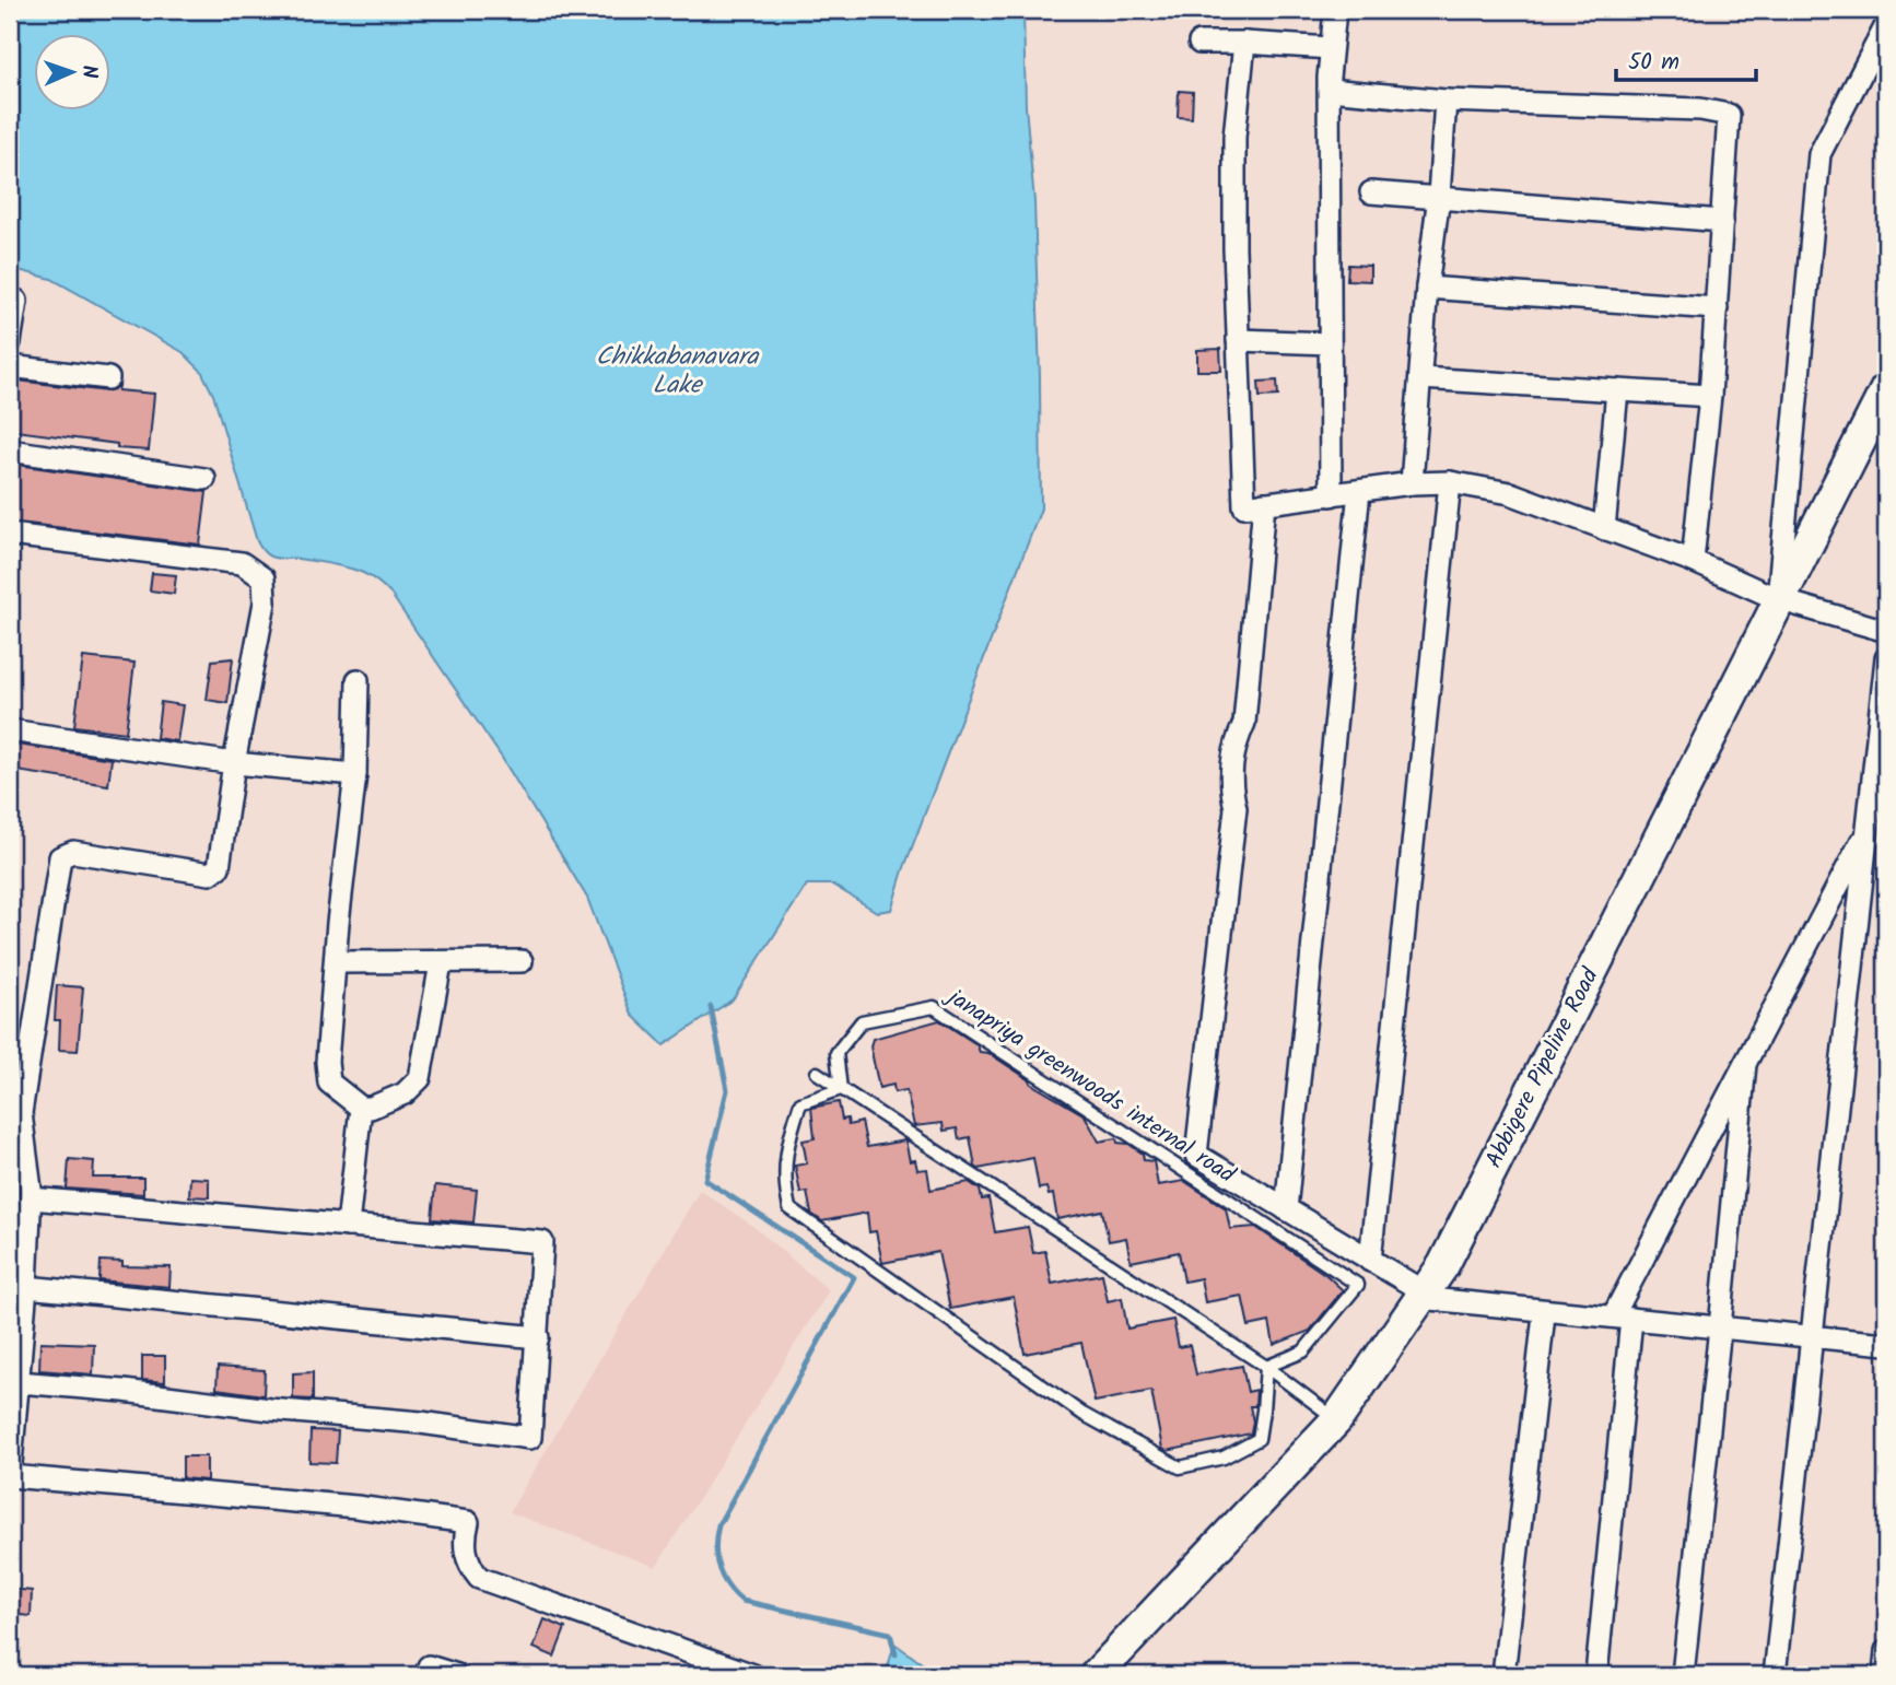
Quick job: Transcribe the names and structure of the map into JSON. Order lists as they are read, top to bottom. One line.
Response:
{"streets":{"main road":["Abbigere Pipeline Road"],"lane":["janapriya greenwoods internal road"]},"water":["Chikkabanavara Lake"],"scale_bar":"50 m","north":"right"}
